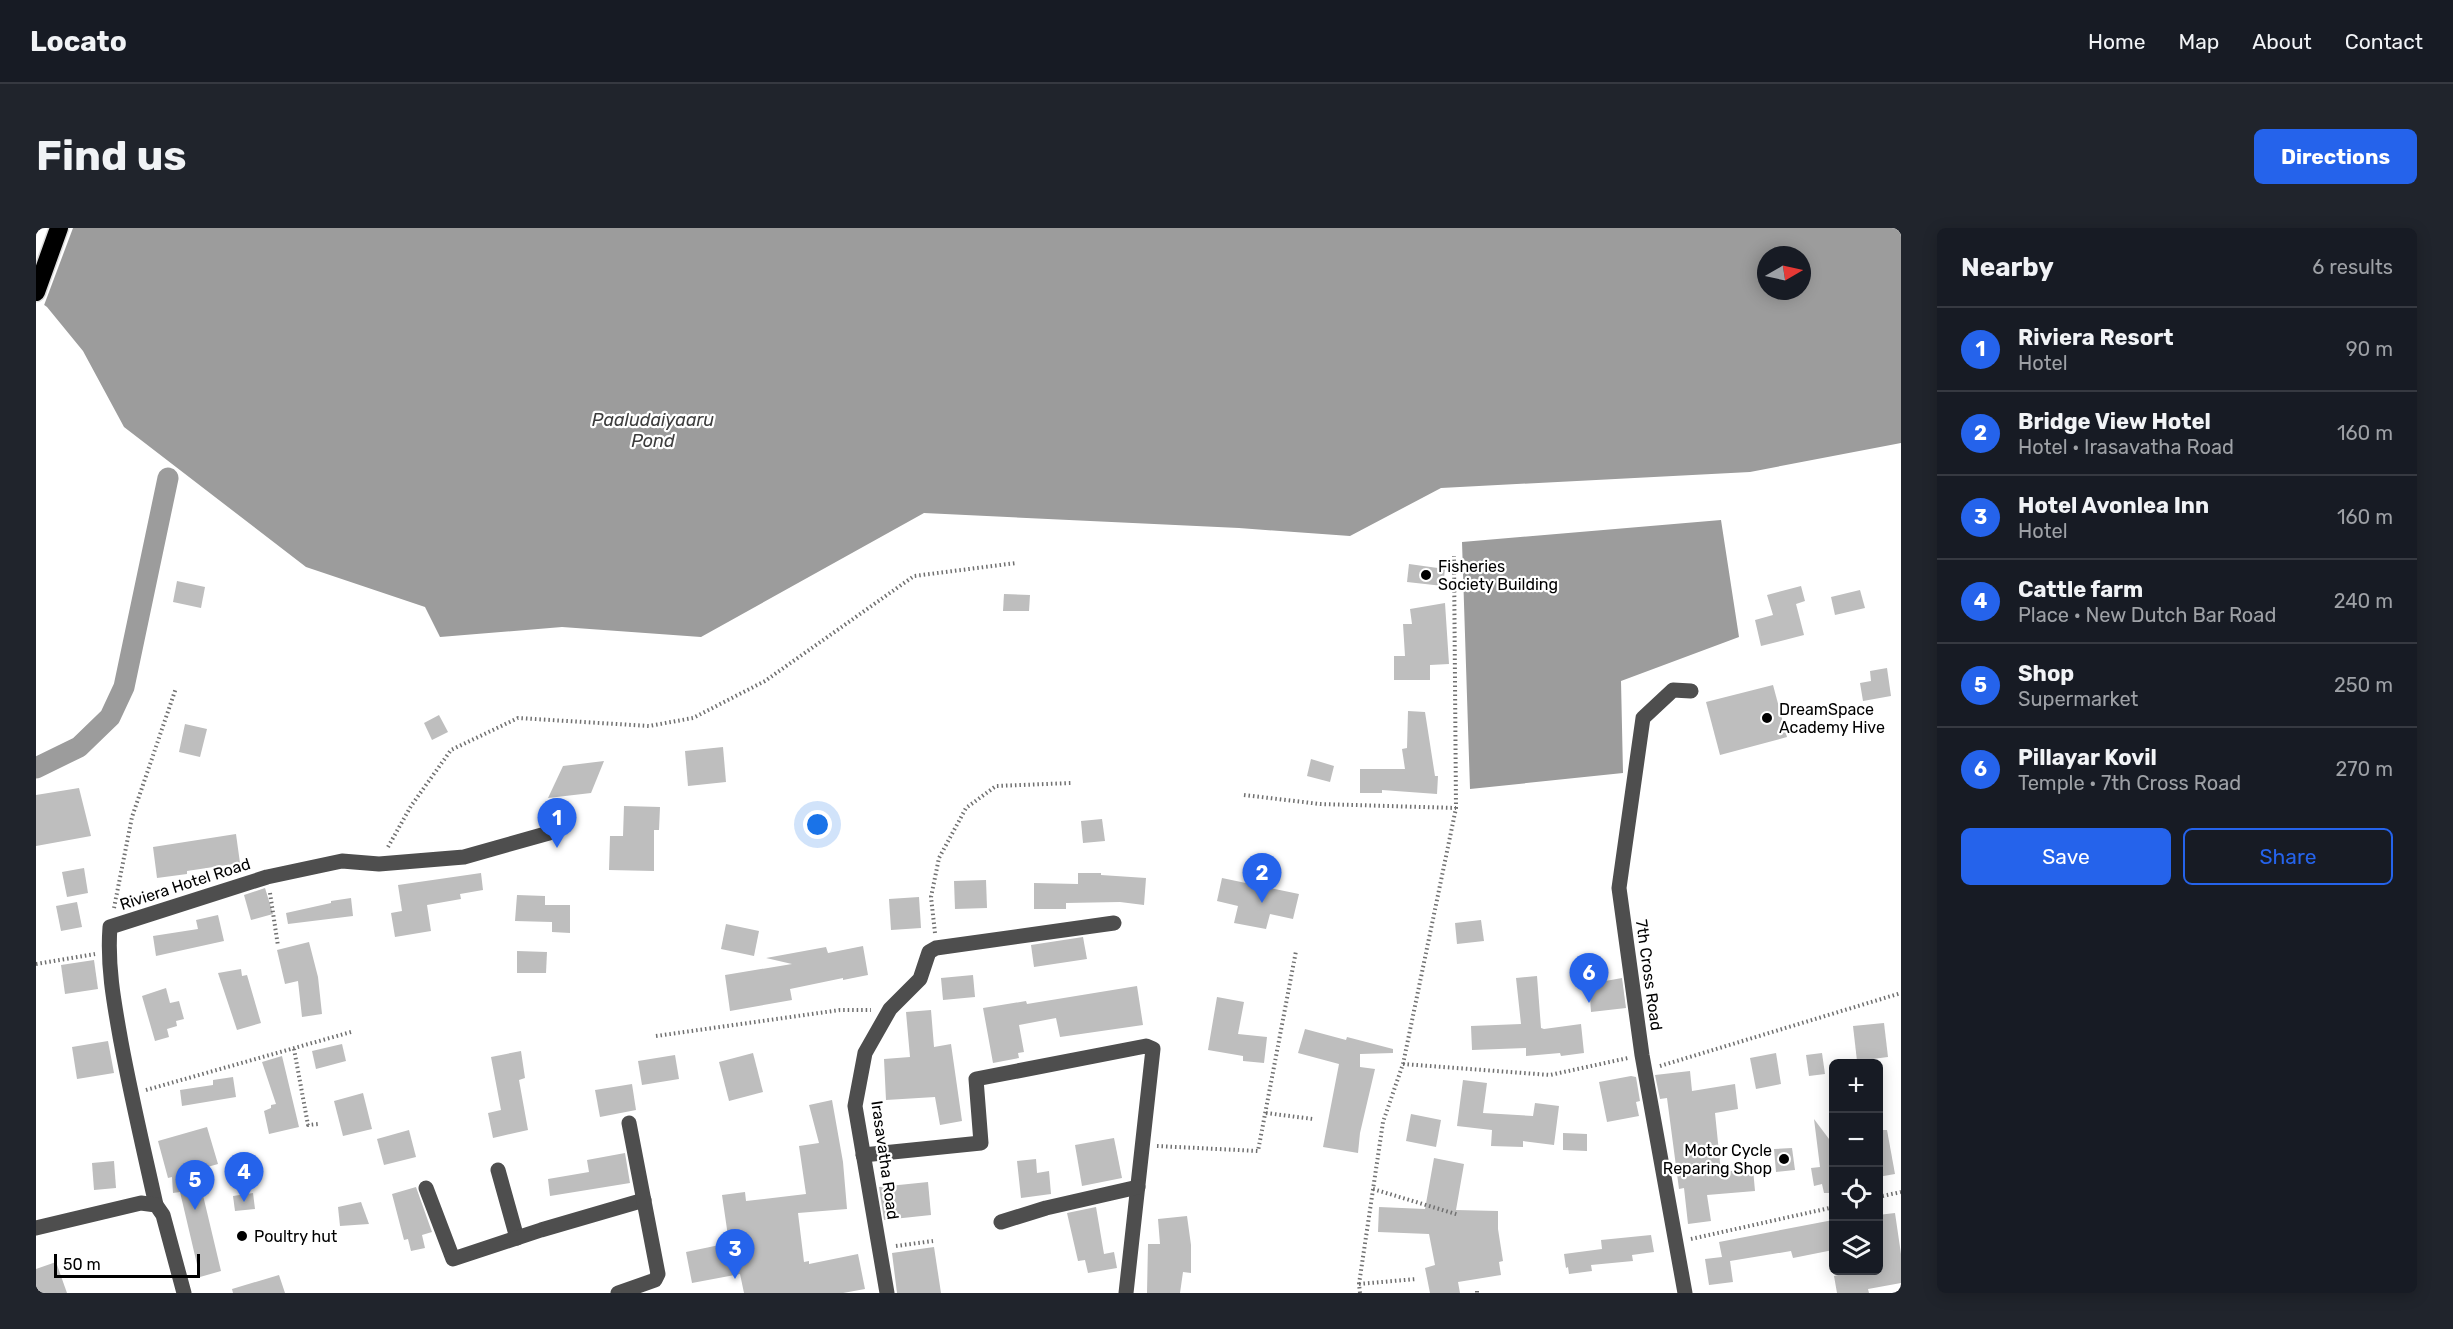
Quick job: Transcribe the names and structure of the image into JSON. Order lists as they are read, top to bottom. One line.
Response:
{"streets":{"street":["Riviera Hotel Road","7th Cross Road","Irasavatha Road"]},"water":["Paaludaiyaaru Pond"],"places":["Fisheries Society Building","DreamSpace Academy Hive","Motor Cycle Reparing Shop","Poultry hut"],"scale_bar":"50 m","north":"right","page":{"header":"Locato","nav":["Home","Map","About","Contact"],"buttons":["Directions",["Save","Share"]],"title":"Find us","heading":["Nearby","6 results"],"list":[{"mark":"1","name":"Riviera Resort","note":"Hotel","value":"90 m"},{"mark":"2","name":"Bridge View Hotel","note":"Hotel · Irasavatha Road","value":"160 m"},{"mark":"3","name":"Hotel Avonlea Inn","note":"Hotel","value":"160 m"},{"mark":"4","name":"Cattle farm","note":"Place · New Dutch Bar Road","value":"240 m"},{"mark":"5","name":"Shop","note":"Supermarket","value":"250 m"},{"mark":"6","name":"Pillayar Kovil","note":"Temple · 7th Cross Road","value":"270 m"}],"pins":["1","2","6","4","5","3"],"map_buttons":["+","−"],"scale":"50 m"}}
